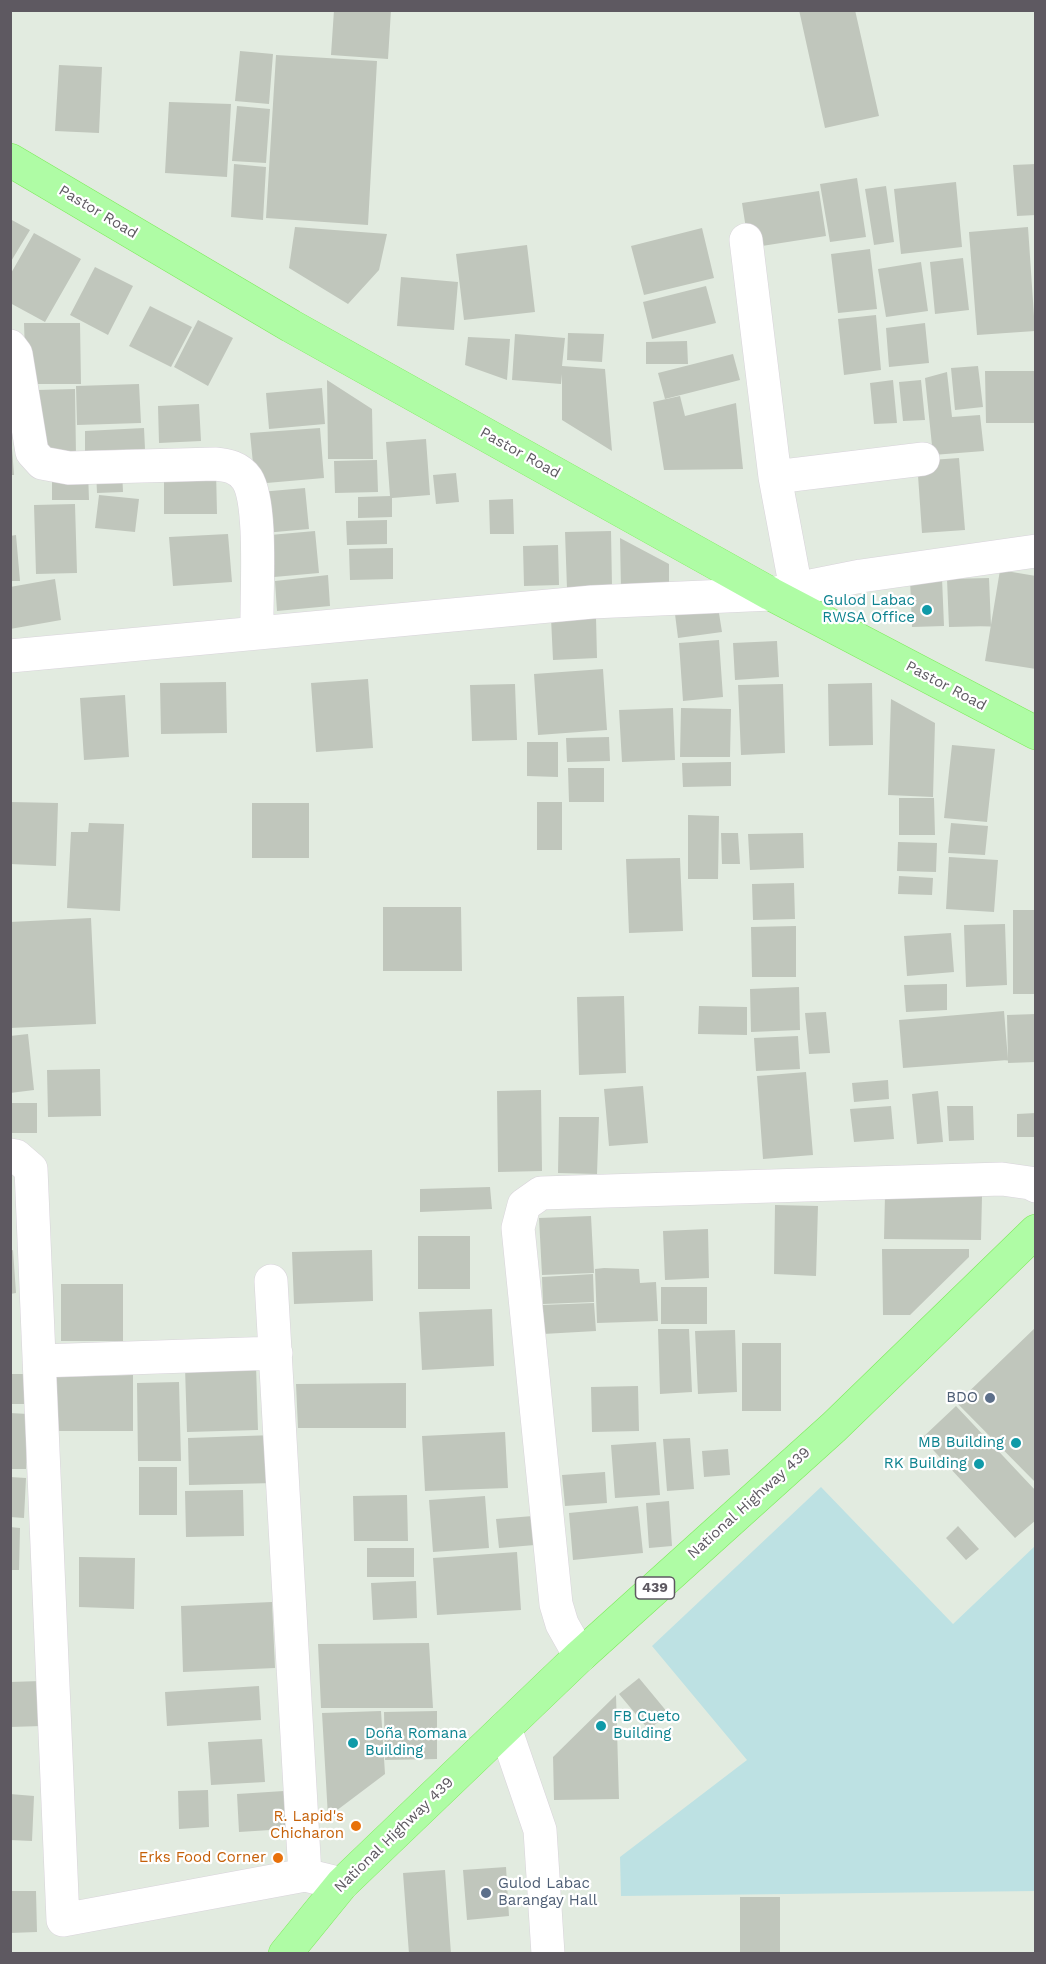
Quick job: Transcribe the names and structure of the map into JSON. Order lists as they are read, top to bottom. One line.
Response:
{"streets":{"main road":["Pastor Road","National Highway 439","439"]},"places":["Gulod Labac RWSA Office","BDO","MB Building","RK Building","FB Cueto Building","Doña Romana Building","R. Lapid's Chicharon","Erks Food Corner","Gulod Labac Barangay Hall"]}
